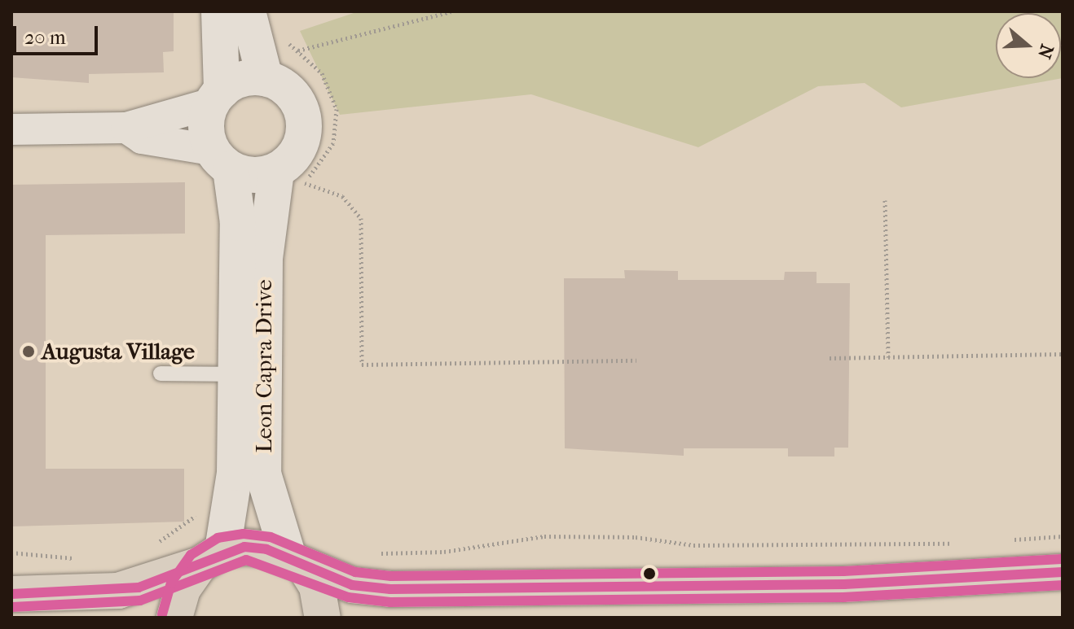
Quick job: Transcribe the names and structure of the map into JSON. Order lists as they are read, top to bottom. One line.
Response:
{"streets":{"street":["Leon Capra Drive"]},"places":["Augusta Village"],"scale_bar":"20 m","north":"right"}
